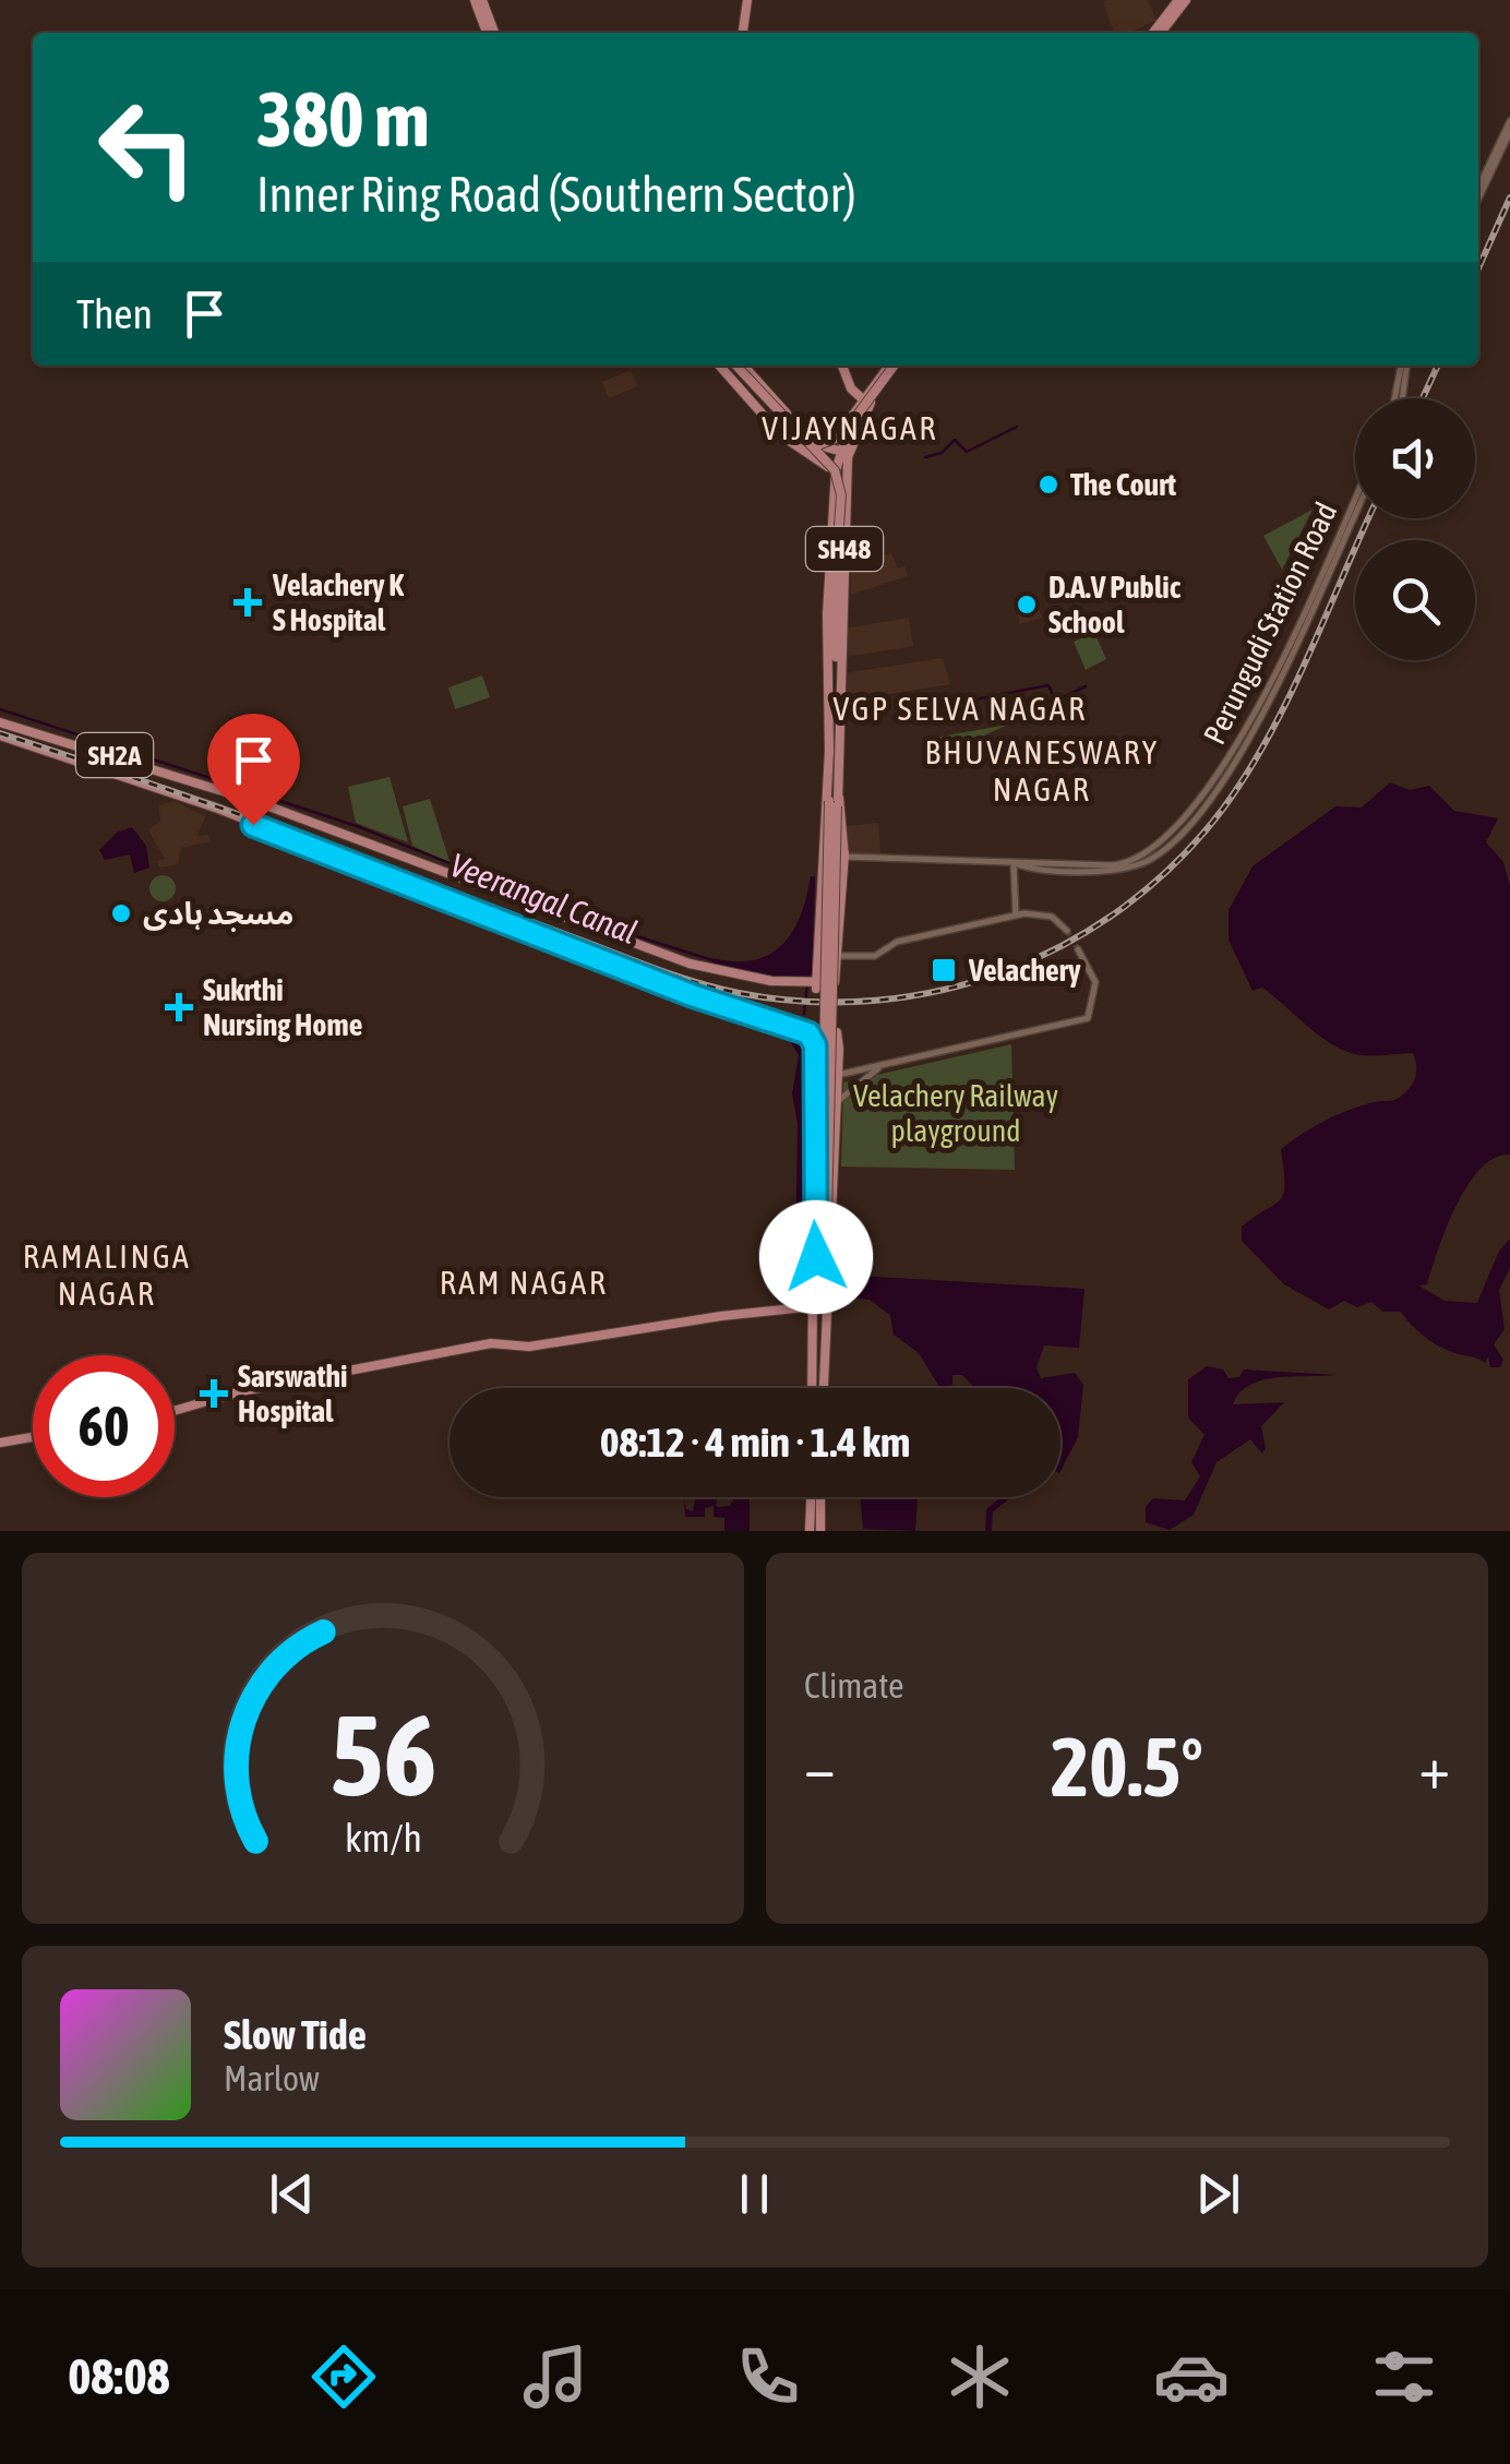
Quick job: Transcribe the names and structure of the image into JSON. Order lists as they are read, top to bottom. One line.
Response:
{"streets":{"main road":["SH48","SH2A"],"street":["Perungudi Station Road"]},"districts":["VIJAYNAGAR","VGP SELVA NAGAR","BHUVANESWARY NAGAR","RAMALINGA NAGAR","RAM NAGAR"],"water":["Veerangal Canal"],"parks":["Velachery Railway playground"],"places":{"other":["The Court","D.A.V Public School","مسجد ہادی"],"health":["Velachery K S Hospital","Sukrthi Nursing Home","Sarswathi Hospital"],"transit":["Velachery"]},"page":{"turn":["380 m","Inner Ring Road (Southern Sector)"],"then":"Then","limit":"60","trip":"08:12 · 4 min · 1.4 km","tile":"Climate","heat":["−","20.5°","+"],"song":["Slow Tide","Marlow"],"tabs":"08:08","gauge":["56","km/h"]}}
